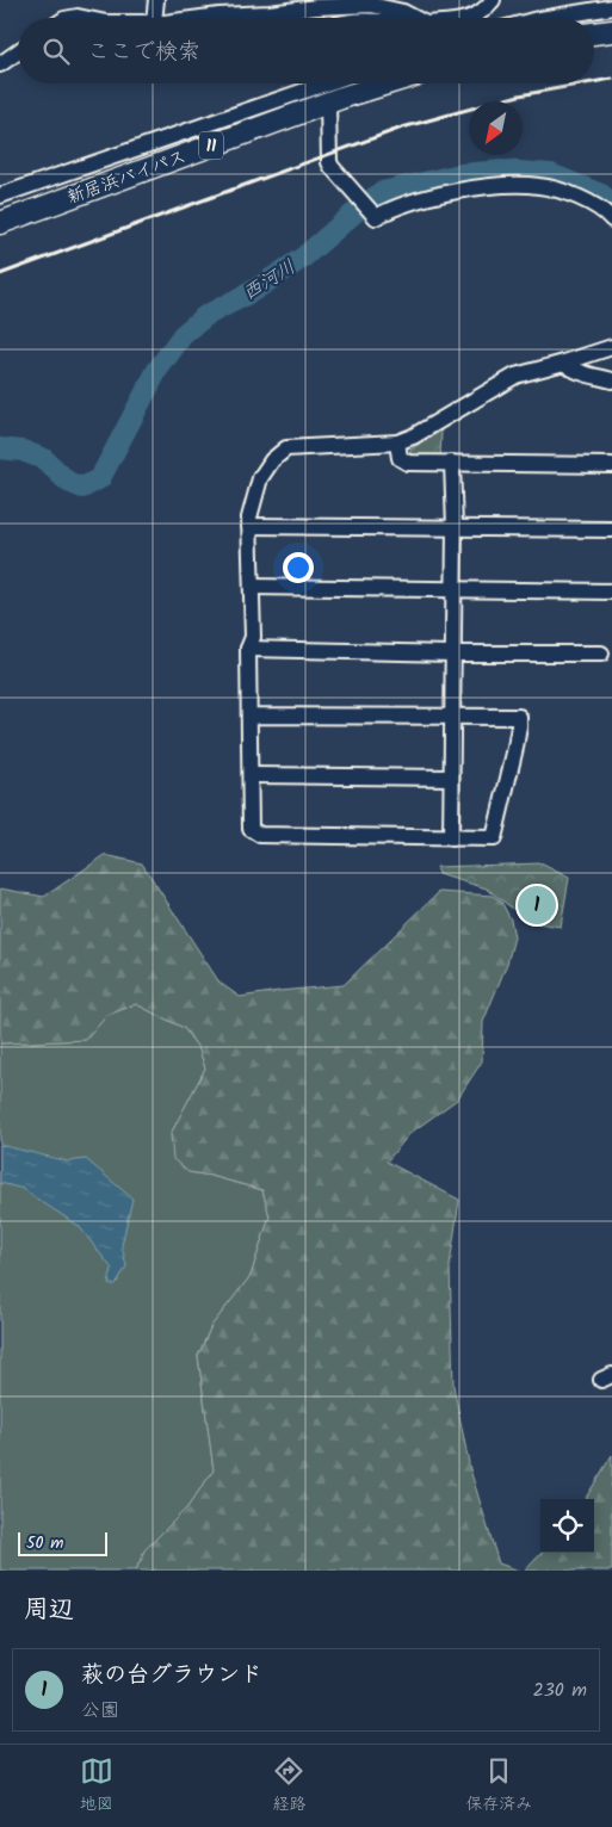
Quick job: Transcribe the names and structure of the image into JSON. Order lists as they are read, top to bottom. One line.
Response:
{"streets":{"highway":["11","新居浜バイパス"]},"water":["西河川"],"scale_bar":"50 m","north":"bottom left","page":{"search":"ここで検索","pins":"1","scale":"50 m","heading":"周辺","list":[{"mark":"1","name":"萩の台グラウンド","note":"公園","value":"230 m"}],"nav":["地図","経路","保存済み"]}}
